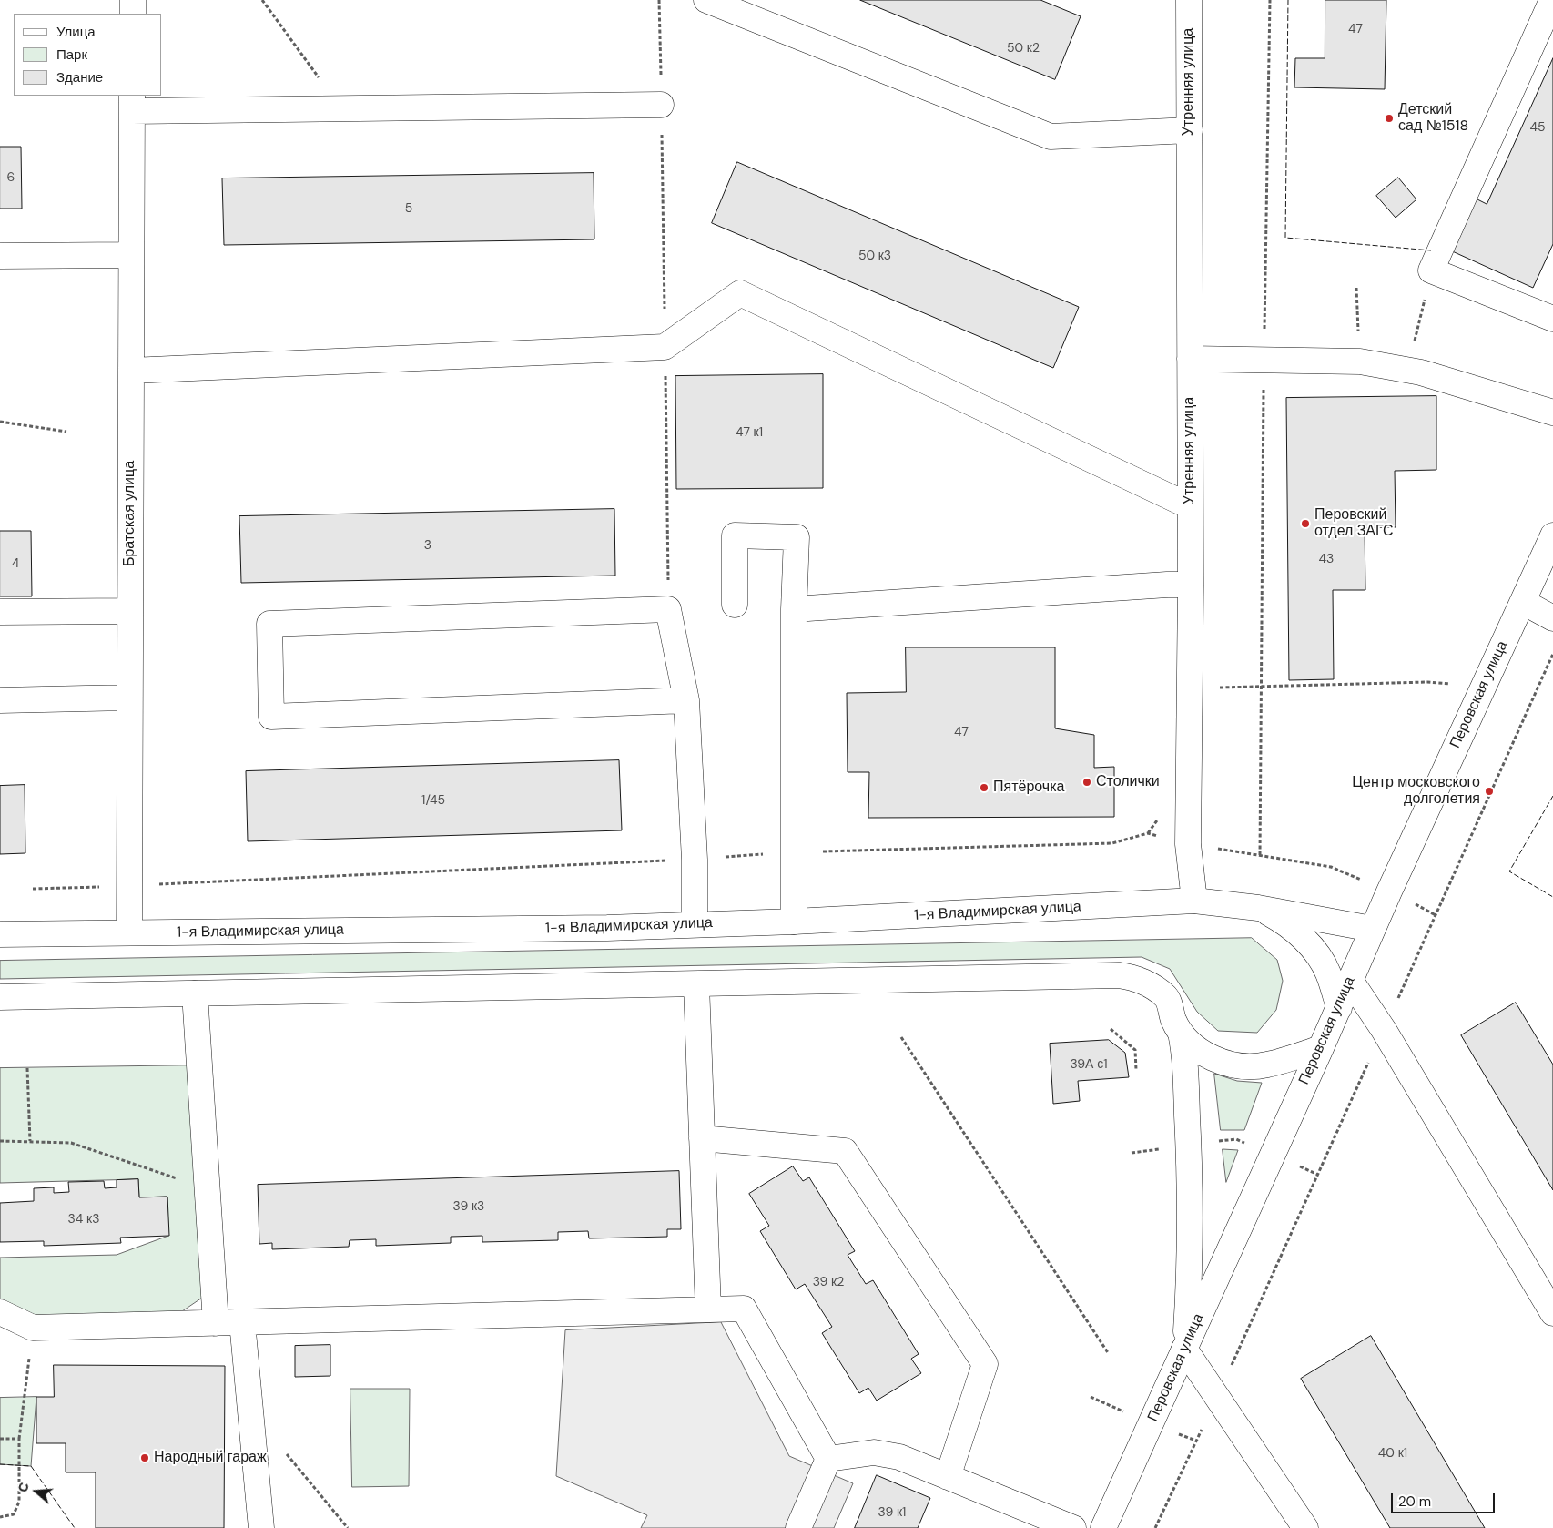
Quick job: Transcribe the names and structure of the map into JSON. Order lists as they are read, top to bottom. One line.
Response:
{"streets":{"main road":["Утренняя улица","Братская улица","Перовская улица","1-я Владимирская улица"]},"crossings":[["Утренняя улица","1-я Владимирская улица"],["Братская улица","1-я Владимирская улица"],["Перовская улица","1-я Владимирская улица"]],"places":["Детский сад №1518","Перовский отдел ЗАГС","Столички","Пятёрочка","Центр московского долголетия","Народный гараж"],"house_numbers":["47","50 к2","45","6","5","50 к3","47 к1","3","43","4","47","1/45","39А с1","39 к3","34 к3","39 к2","40 к1","39 к1"],"legend":["Улица","Парк","Здание"],"scale_bar":"20 m","north":"left"}
